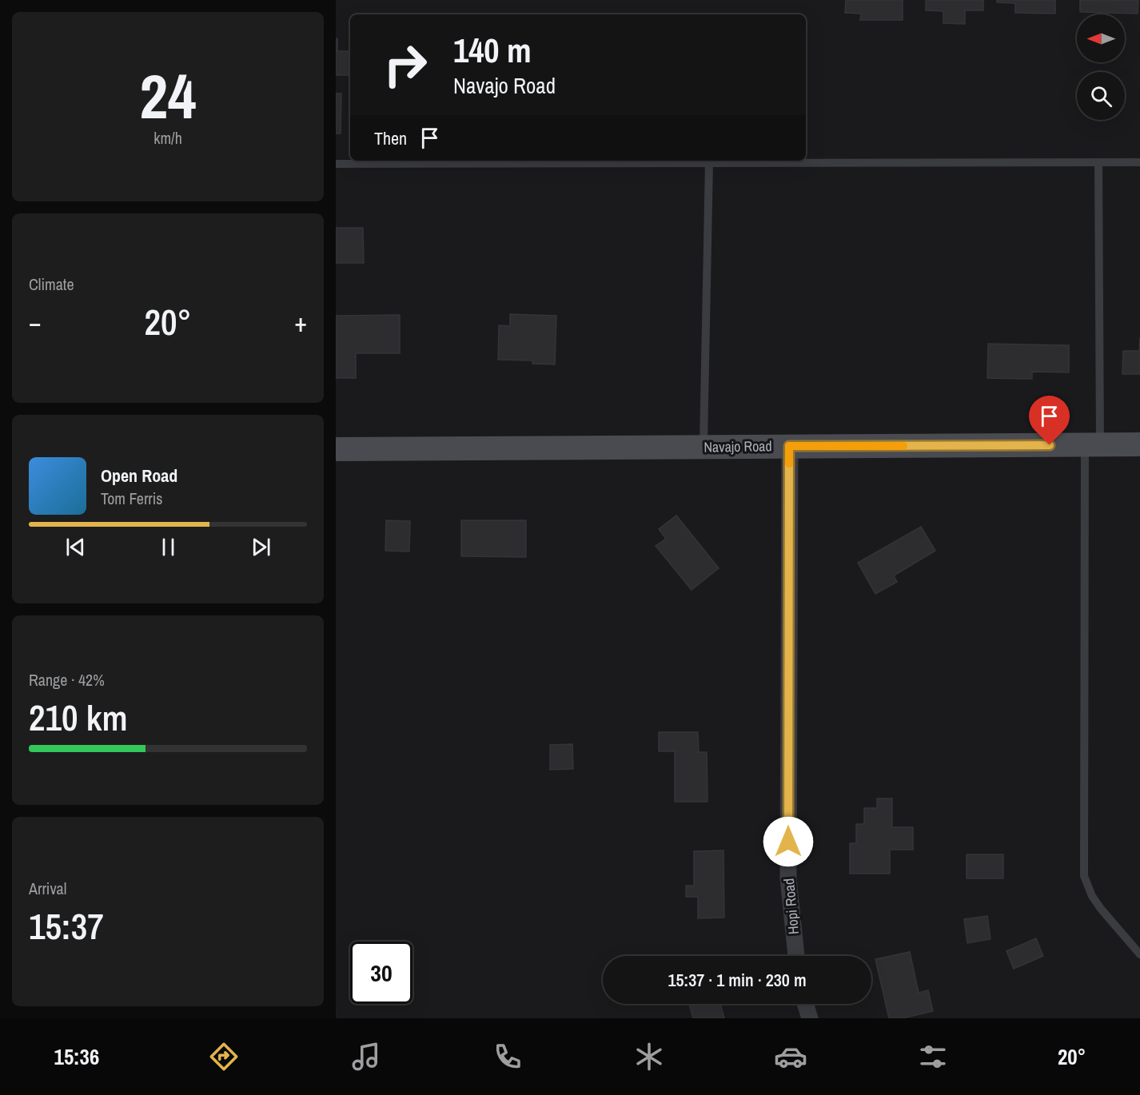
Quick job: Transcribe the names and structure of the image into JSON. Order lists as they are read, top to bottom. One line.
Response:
{"streets":{"main road":["Navajo Road"],"street":["Hopi Road"]},"crossings":[["Navajo Road","Hopi Road"]],"north":"left","page":{"tile":[["24","km/h"],"Climate",["Range · 42%","210 km"],["Arrival","15:37"]],"turn":["140 m","Navajo Road"],"then":"Then","heat":["−","20°","+"],"song":["Open Road","Tom Ferris"],"limit":"30","trip":"15:37 · 1 min · 230 m","tabs":["15:36","20°"]}}
